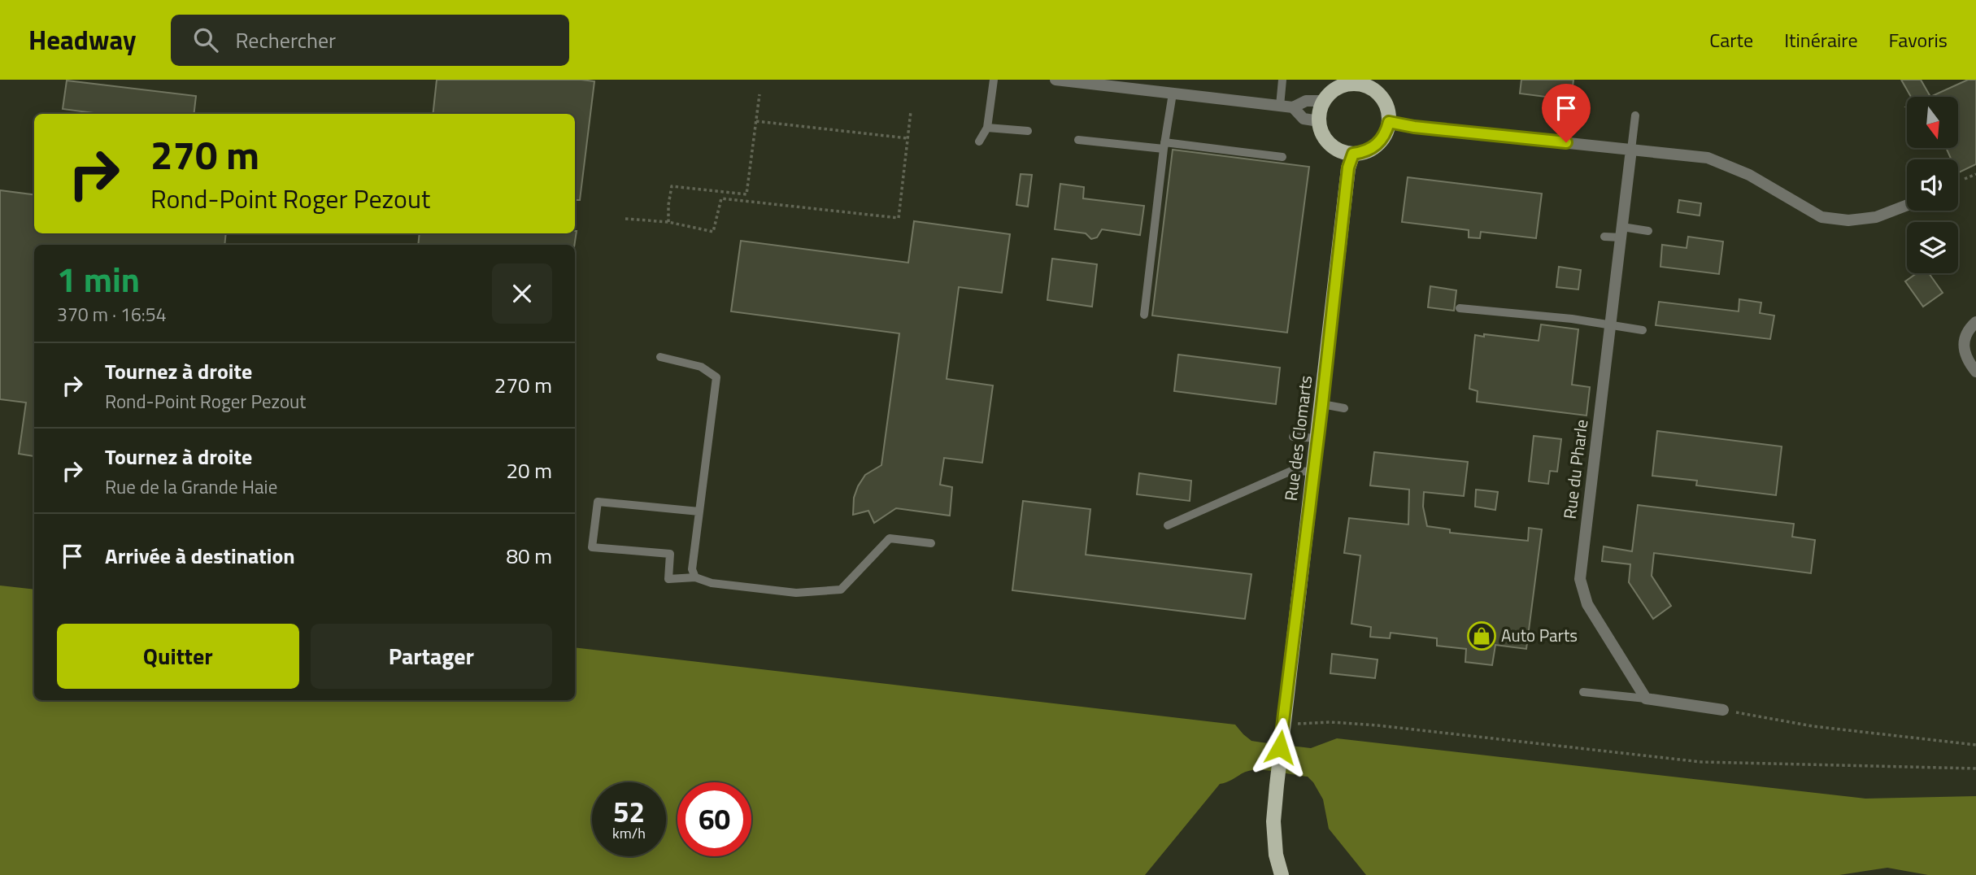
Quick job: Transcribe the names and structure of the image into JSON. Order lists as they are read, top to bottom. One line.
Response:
{"streets":{"main road":["Rue des Clomarts"],"street":["Rue du Pharle"]},"places":{"shop":["Auto Parts"]},"north":"bottom","page":{"header":"Headway","search":"Rechercher","nav":["Carte","Itinéraire","Favoris"],"turn":["270 m","Rond-Point Roger Pezout"],"heading":["1 min","370 m · 16:54"],"list":[{"name":"Tournez à droite","note":"Rond-Point Roger Pezout","value":"270 m"},{"name":"Tournez à droite","note":"Rue de la Grande Haie","value":"20 m"},{"name":"Arrivée à destination","value":"80 m"}],"buttons":["Quitter","Partager"],"speed":"52 km/h","limit":"60"}}
